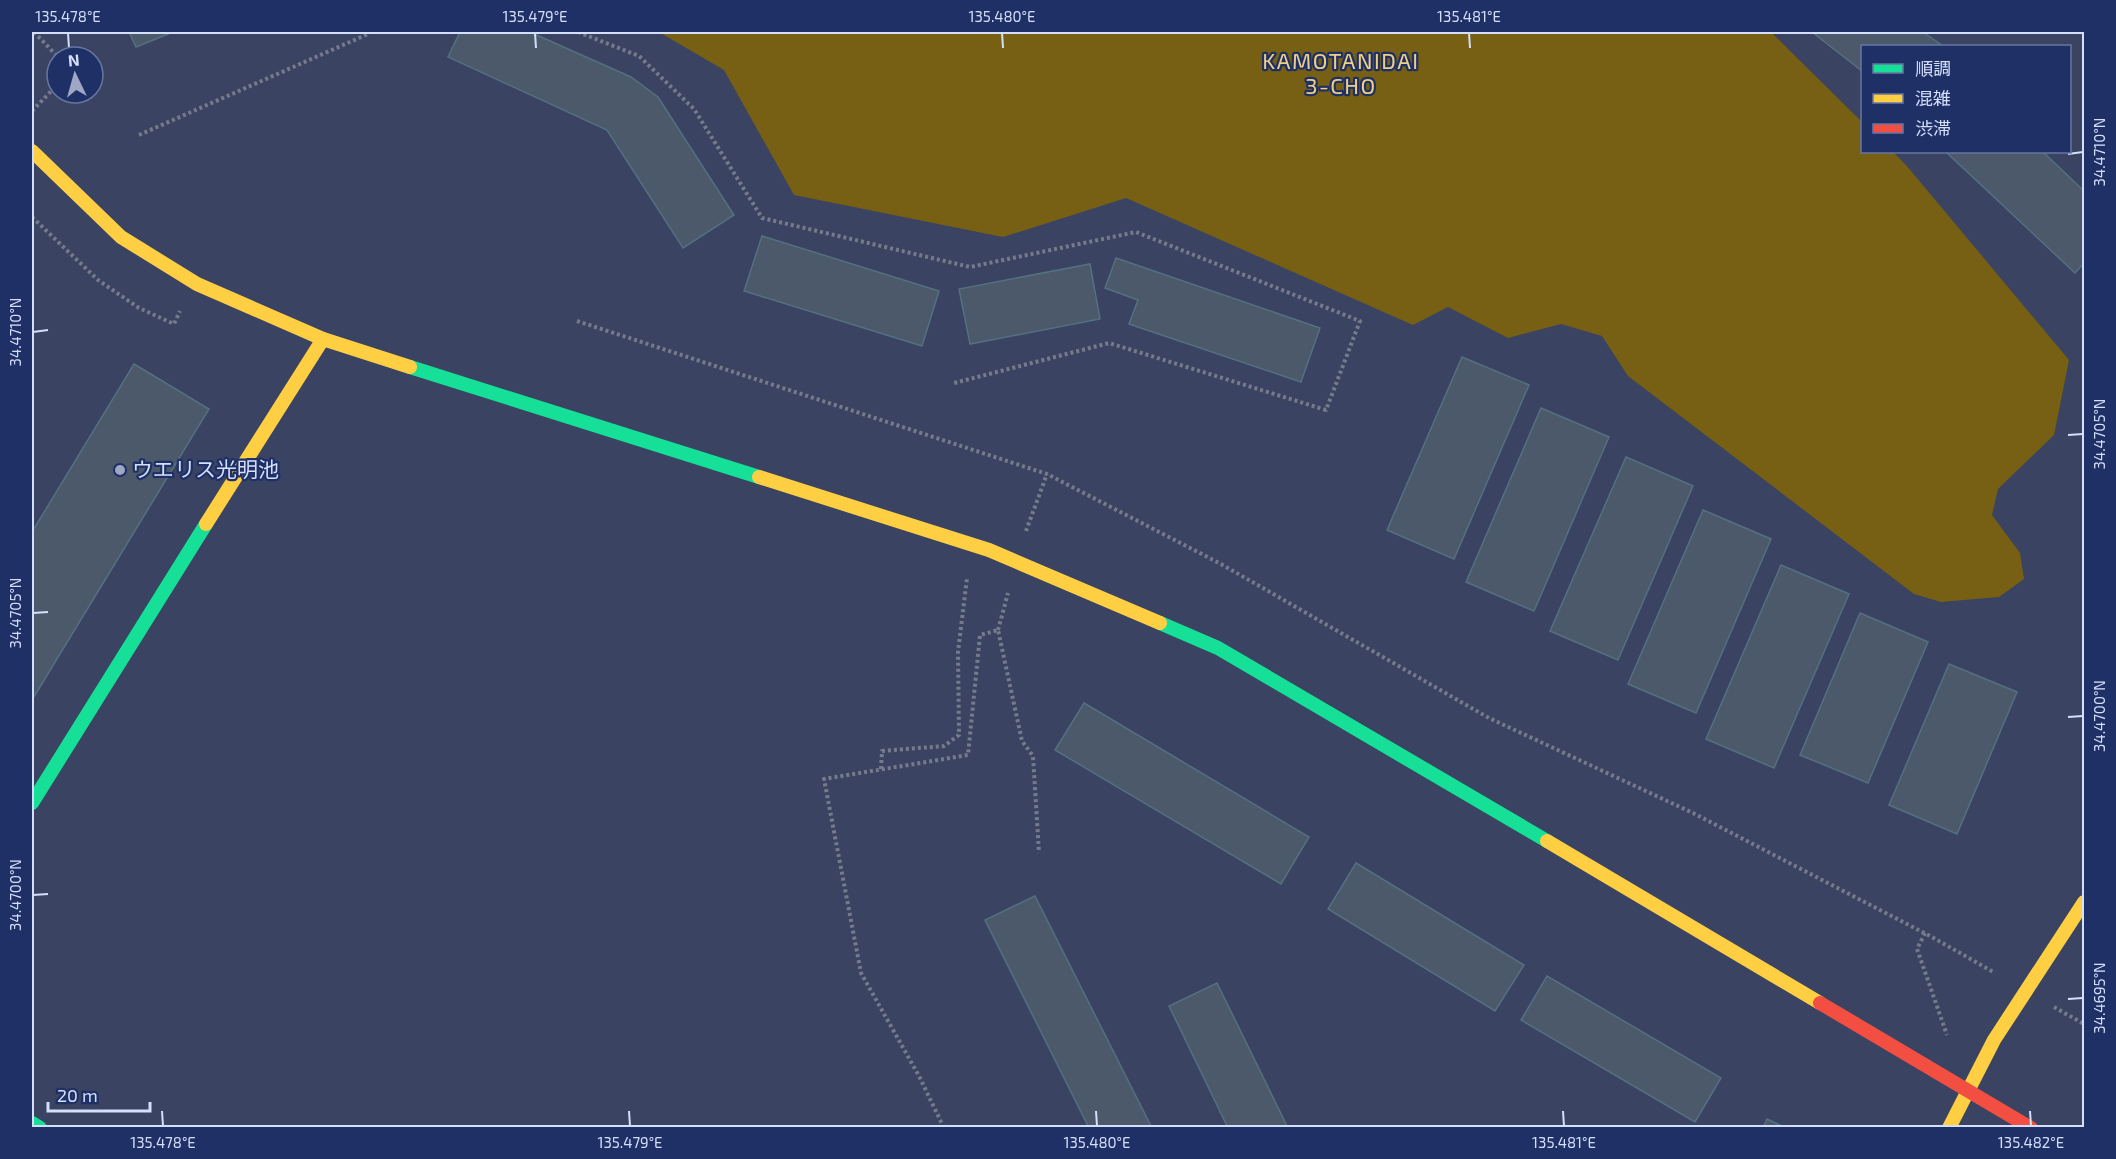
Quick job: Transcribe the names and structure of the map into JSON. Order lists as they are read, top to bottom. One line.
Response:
{"districts":["KAMOTANIDAI 3-CHO"],"places":["ウエリス光明池"],"legend":["順調","混雑","渋滞"],"scale_bar":"20 m","north":"top","coordinates":["135.478°E","135.479°E","135.480°E","135.481°E","34.4710°N","34.4705°N","34.4700°N","34.4695°N","135.482°E"]}
